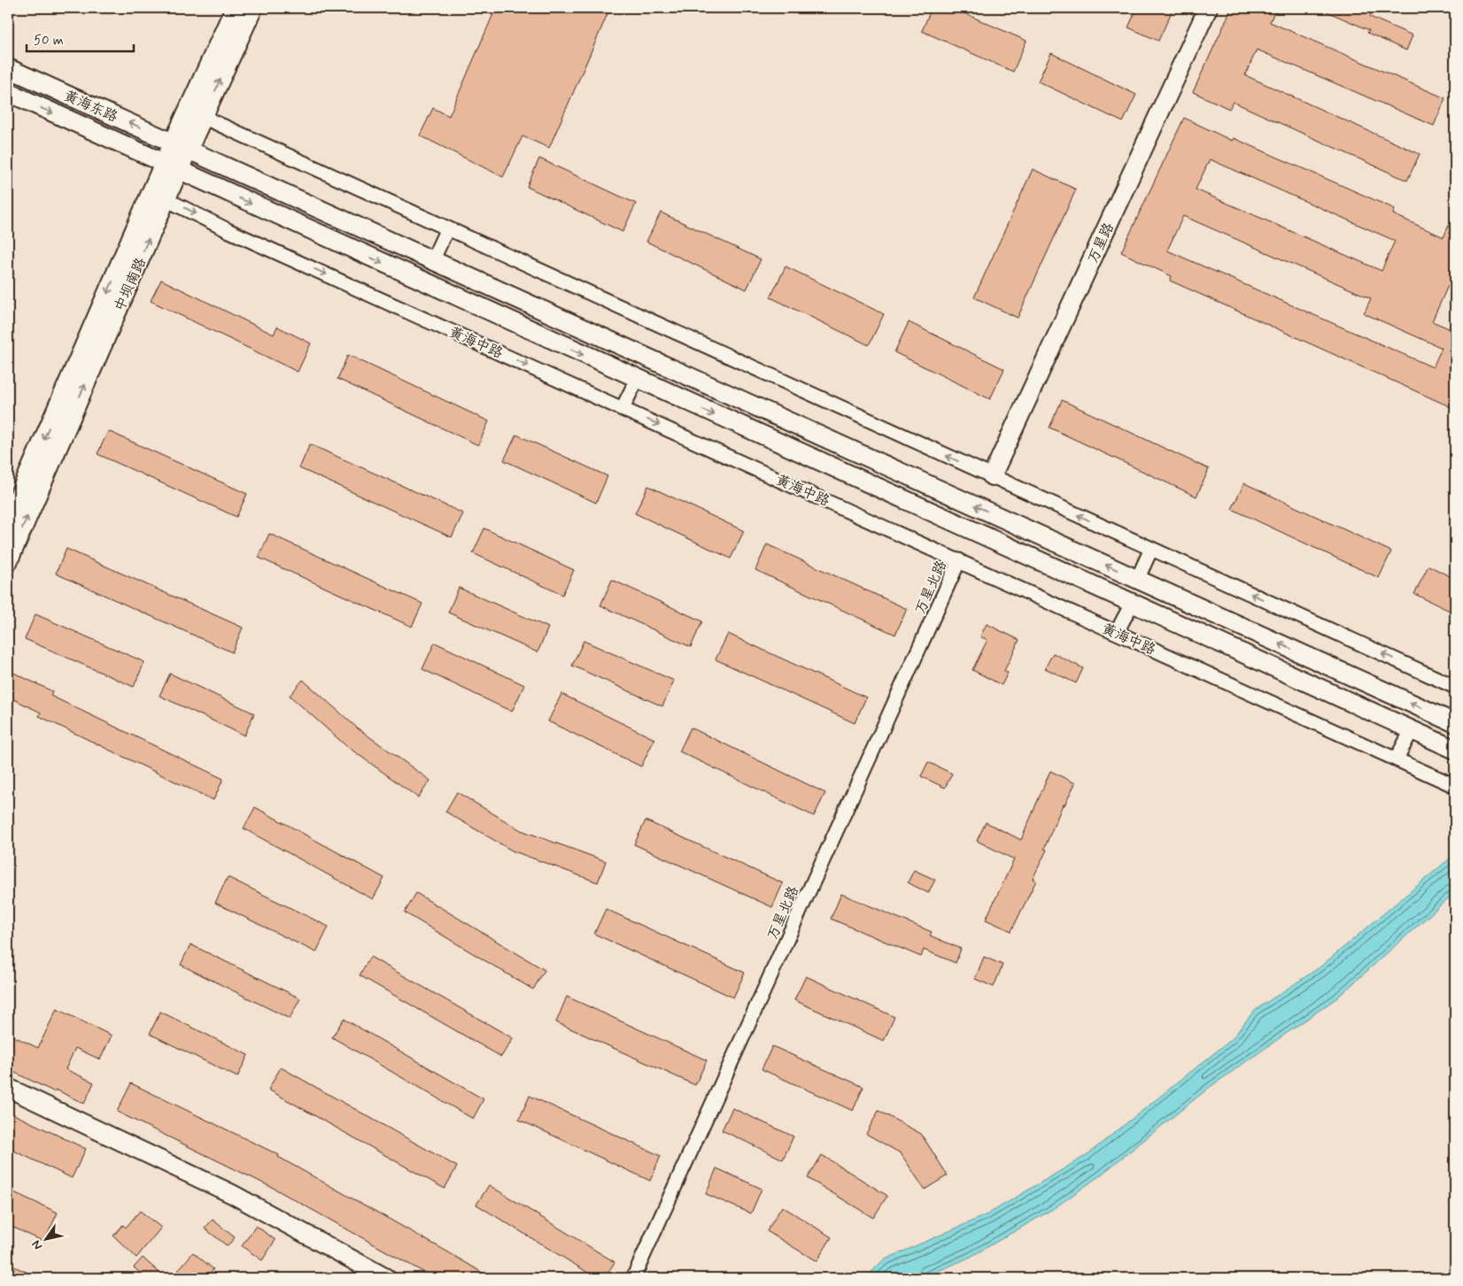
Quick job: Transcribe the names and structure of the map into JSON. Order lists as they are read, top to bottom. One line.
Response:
{"streets":{"street":["黄海东路","万星路","中坝南路","黄海中路","万星北路"]},"crossings":[["黄海东路","中坝南路"],["中坝南路","黄海中路"],["黄海中路","万星北路"]],"scale_bar":"50 m","north":"bottom left"}
